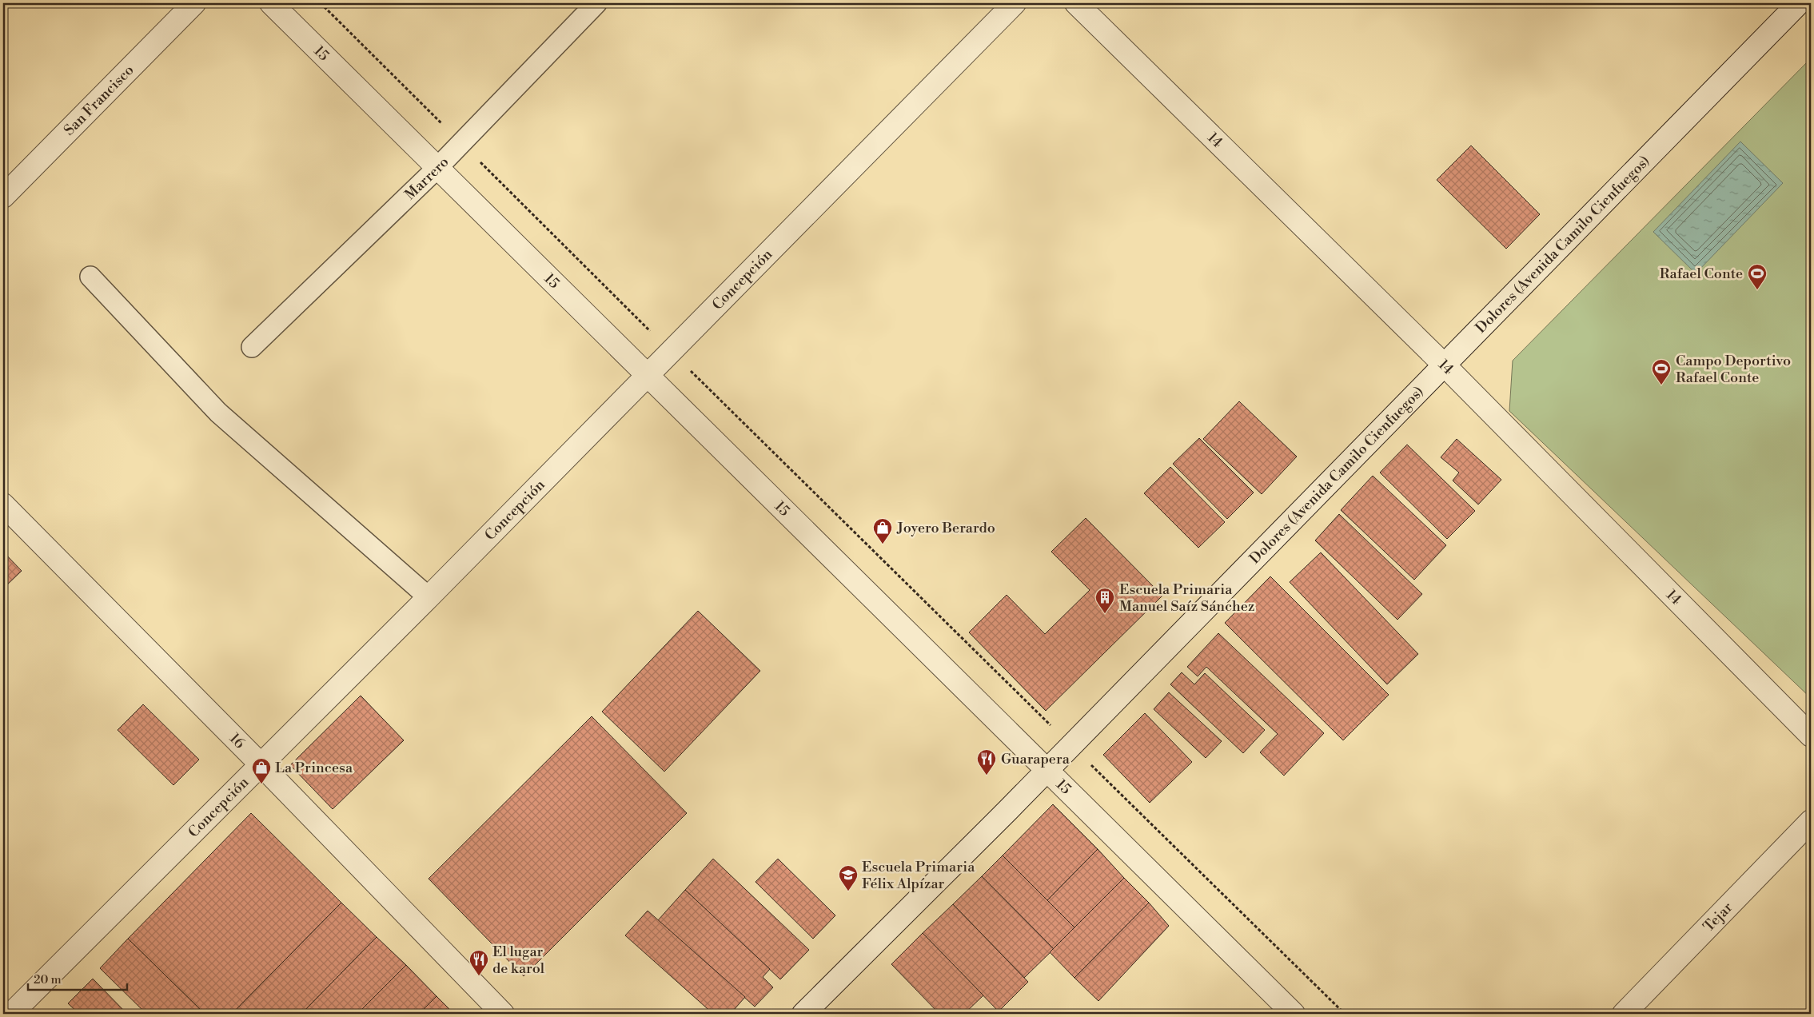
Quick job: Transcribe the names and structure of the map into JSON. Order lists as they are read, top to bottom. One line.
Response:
{"streets":{"street":["15","San Francisco","14","Dolores (Avenida Camilo Cienfuegos)","Concepción","16","Tejar"],"lane":["Marrero"]},"crossings":[["15","Marrero"],["15","Dolores (Avenida Camilo Cienfuegos)"],["15","Concepción"],["14","Dolores (Avenida Camilo Cienfuegos)"],["Concepción","16"]],"places":{"sports":["Rafael Conte","Campo Deportivo Rafael Conte"],"shop":["Joyero Berardo","La Princesa"],"building":["Escuela Primaria Manuel Saíz Sánchez"],"restaurant":["Guarapera","El lugar de karol"],"school or university":["Escuela Primaria Félix Alpízar"]},"scale_bar":"20 m"}
